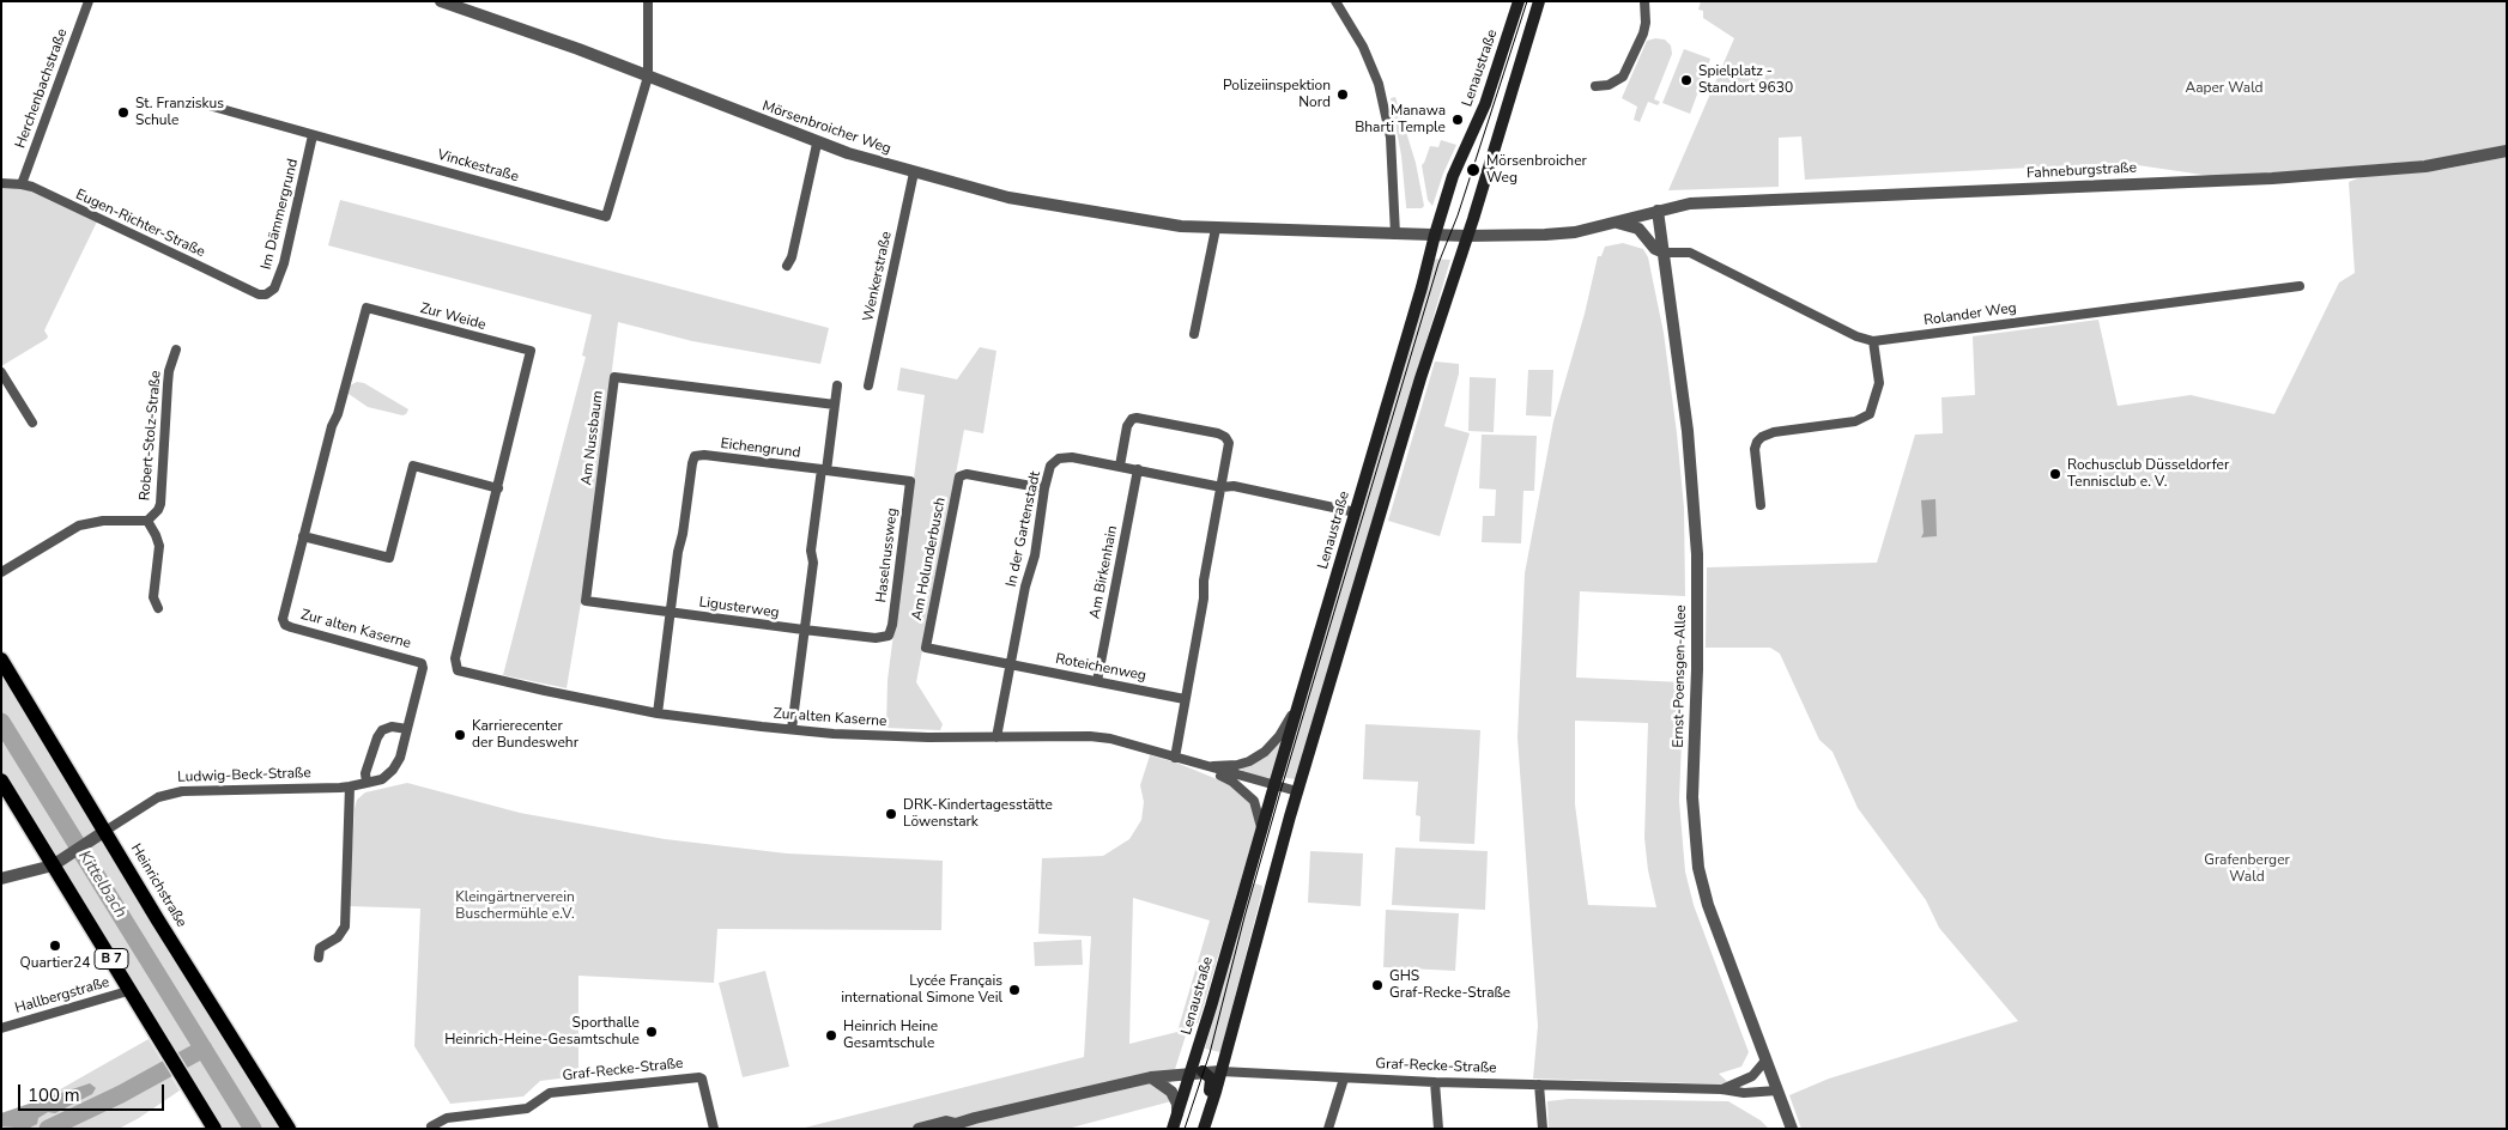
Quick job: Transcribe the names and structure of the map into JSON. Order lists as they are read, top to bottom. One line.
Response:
{"streets":{"main road":["Lenaustraße","Heinrichstraße","B 7"],"street":["Herchenbachstraße","Mörsenbroicher Weg","Vinckestraße","Fahneburgstraße","Im Dämmergrund","Eugen-Richter-Straße","Wenkerstraße","Rolander Weg","Zur Weide","Robert-Stolz-Straße","Am Nussbaum","Eichengrund","In der Gartenstadt","Haselnussweg","Am Holunderbusch","Am Birkenhain","Ligusterweg","Zur alten Kaserne","Roteichenweg","Ernst-Poensgen-Allee","Ludwig-Beck-Straße","Hallbergstraße","Graf-Recke-Straße"]},"crossings":[["Lenaustraße","Mörsenbroicher Weg"],["Lenaustraße","In der Gartenstadt"],["Lenaustraße","Zur alten Kaserne"],["Lenaustraße","Graf-Recke-Straße"],["Herchenbachstraße","Eugen-Richter-Straße"],["Mörsenbroicher Weg","Vinckestraße"],["Mörsenbroicher Weg","Fahneburgstraße"],["Mörsenbroicher Weg","Wenkerstraße"],["Mörsenbroicher Weg","Ernst-Poensgen-Allee"],["Vinckestraße","Im Dämmergrund"],["Fahneburgstraße","Ernst-Poensgen-Allee"],["Im Dämmergrund","Eugen-Richter-Straße"],["Rolander Weg","Ernst-Poensgen-Allee"],["Zur Weide","Zur alten Kaserne"],["Am Nussbaum","Eichengrund"],["Am Nussbaum","Ligusterweg"],["Eichengrund","Haselnussweg"],["Eichengrund","Ligusterweg"],["Eichengrund","Zur alten Kaserne"],["In der Gartenstadt","Am Holunderbusch"],["In der Gartenstadt","Am Birkenhain"],["In der Gartenstadt","Zur alten Kaserne"],["In der Gartenstadt","Roteichenweg"],["Haselnussweg","Ligusterweg"],["Am Holunderbusch","Roteichenweg"],["Am Birkenhain","Roteichenweg"],["Zur alten Kaserne","Ludwig-Beck-Straße"],["Ernst-Poensgen-Allee","Graf-Recke-Straße"],["Ludwig-Beck-Straße","Heinrichstraße"],["Ludwig-Beck-Straße","B 7"],["B 7","Hallbergstraße"]],"water":["Kittelbach"],"parks":["Aaper Wald","Grafenberger Wald","Kleingärtnerverein Buschermühle e.V."],"places":["Spielplatz - Standort 9630","Polizeiinspektion Nord","St. Franziskus Schule","Manawa Bharti Temple","Mörsenbroicher Weg","Rochusclub Düsseldorfer Tennisclub e. V.","Karrierecenter der Bundeswehr","DRK-Kindertagesstätte Löwenstark","Quartier24","GHS Graf-Recke-Straße","Lycée Français international Simone Veil","Sporthalle Heinrich-Heine-Gesamtschule","Heinrich Heine Gesamtschule"],"scale_bar":"100 m"}
